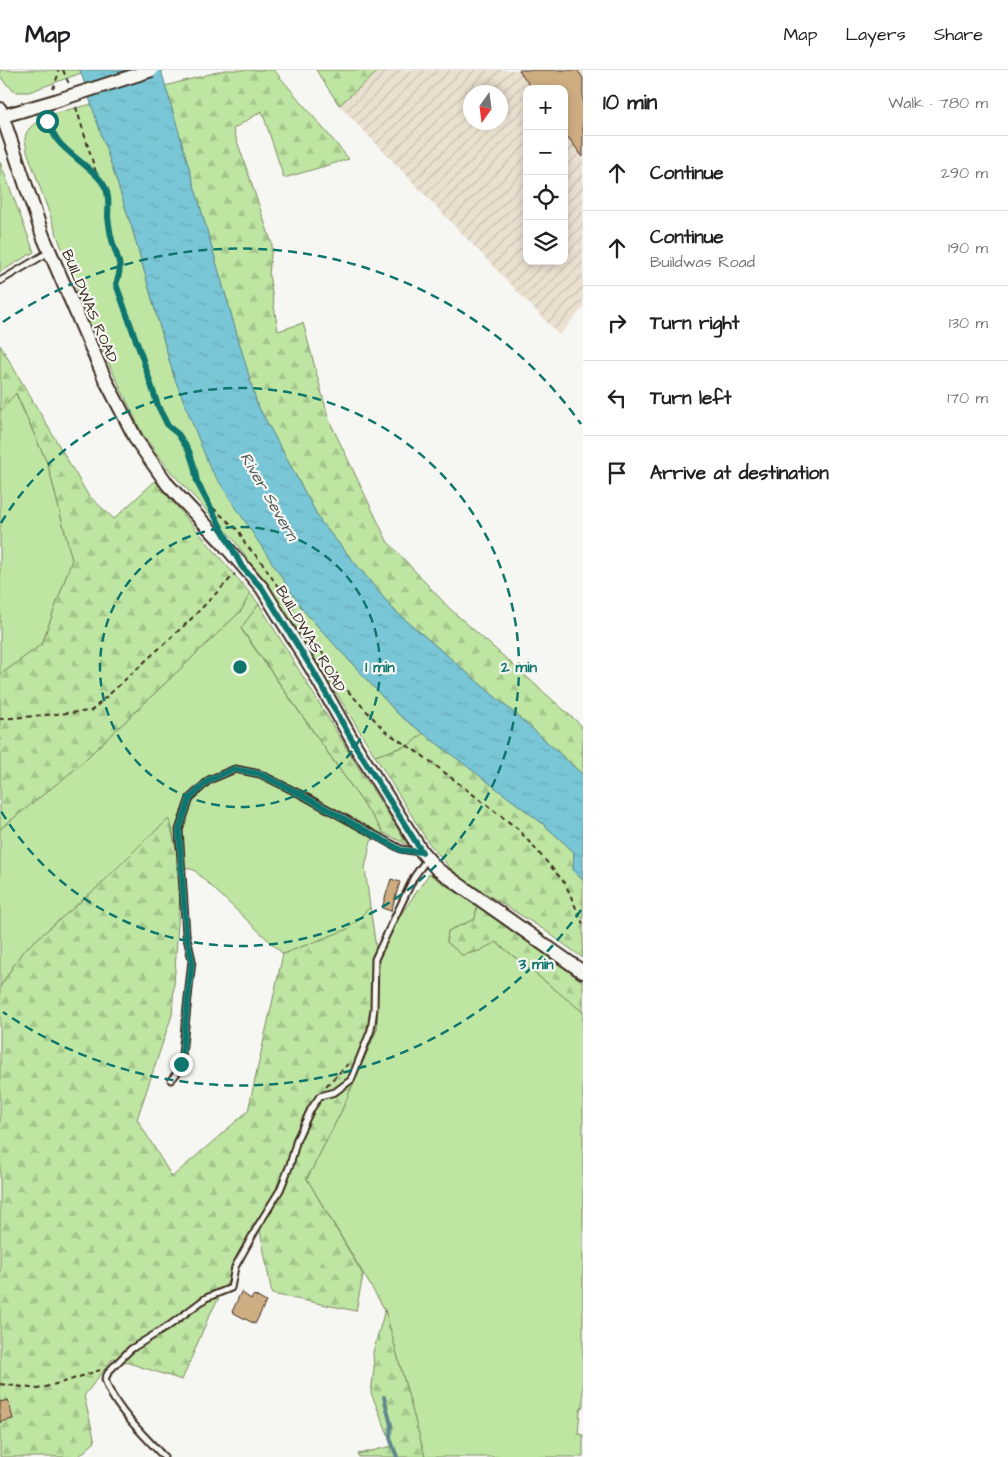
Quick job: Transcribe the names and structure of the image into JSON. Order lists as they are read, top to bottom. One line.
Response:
{"streets":{"street":["BUILDWAS ROAD"]},"water":["River Severn"],"north":"bottom","page":{"header":"Map","nav":["Map","Layers","Share"],"heading":["10 min","Walk · 780 m"],"map_buttons":["+","−"],"list":[["Continue","290 m"],["Continue","Buildwas Road","190 m"],["Turn right","130 m"],["Turn left","170 m"],"Arrive at destination"]},"rings":["1 min","2 min","3 min"]}
